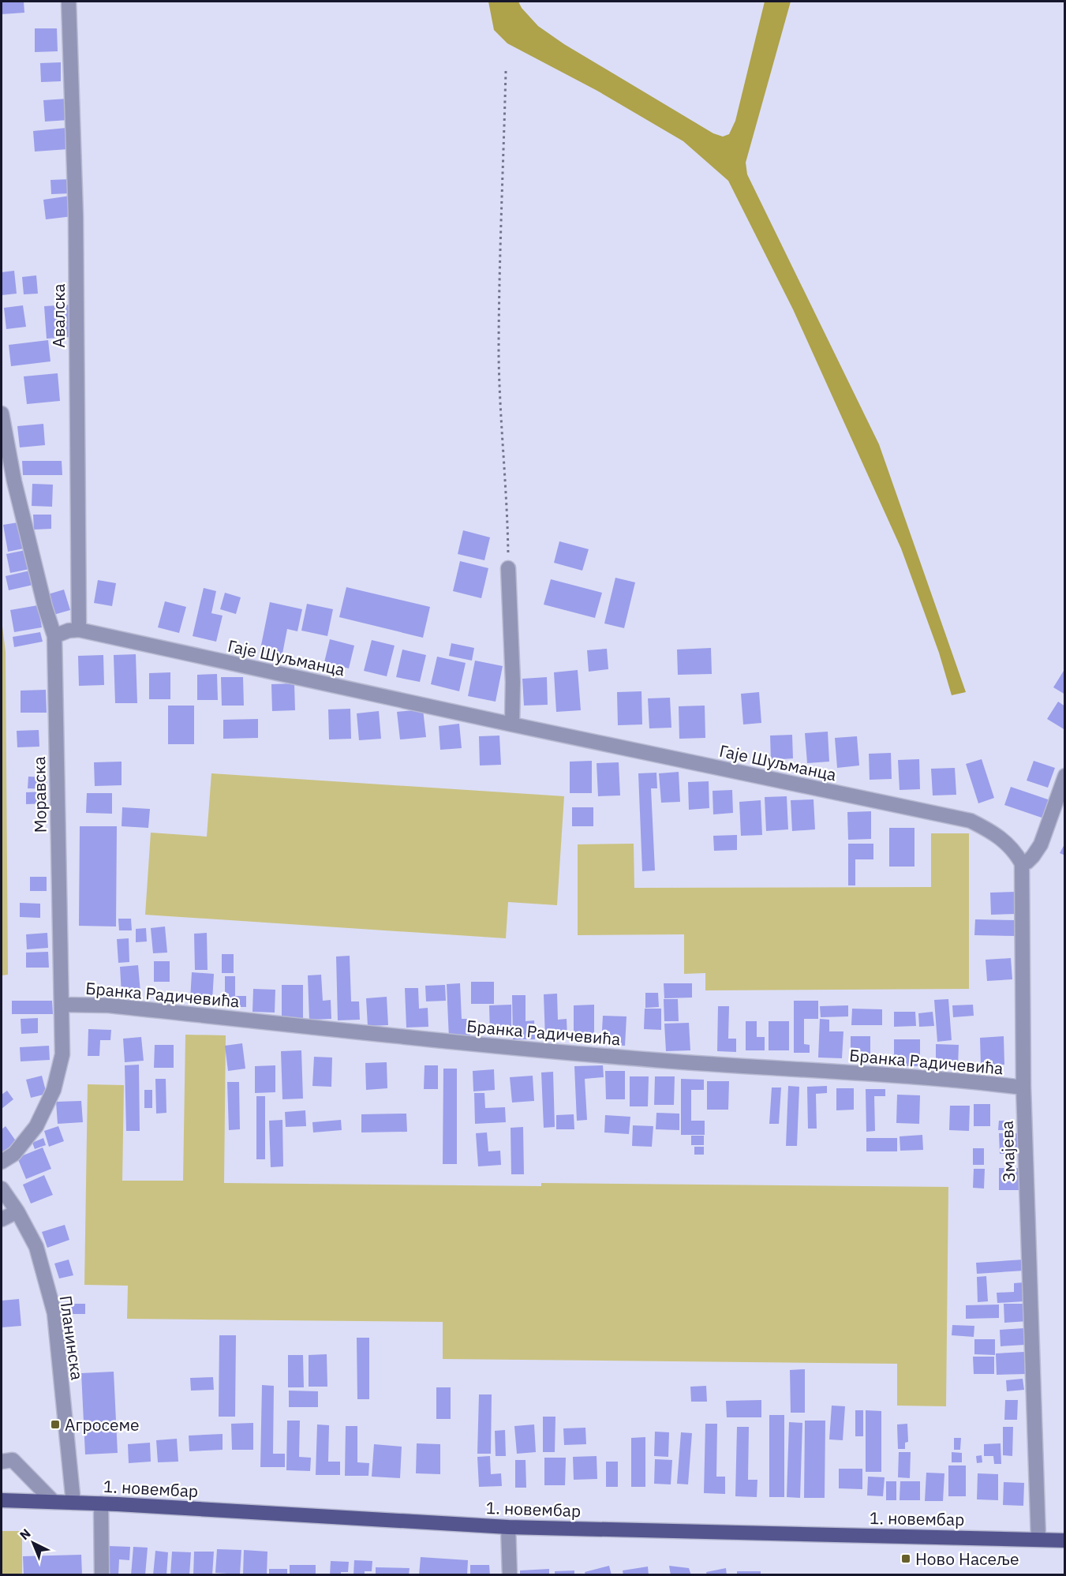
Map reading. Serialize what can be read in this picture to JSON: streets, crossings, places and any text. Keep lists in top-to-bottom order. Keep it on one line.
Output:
{"streets":{"main road":["1. новембар"],"street":["Авалска","Гаје Шуљманца","Моравска","Бранка Радичевића","Змајева","Планинска"]},"crossings":[["Авалска","Гаје Шуљманца"],["Гаје Шуљманца","Моравска"],["Гаје Шуљманца","Змајева"],["Моравска","Бранка Радичевића"],["Бранка Радичевића","Змајева"],["Змајева","1. новембар"],["Планинска","1. новембар"]],"places":{"transit":["Агросеме","Ново Насеље"]},"north":"top left"}
